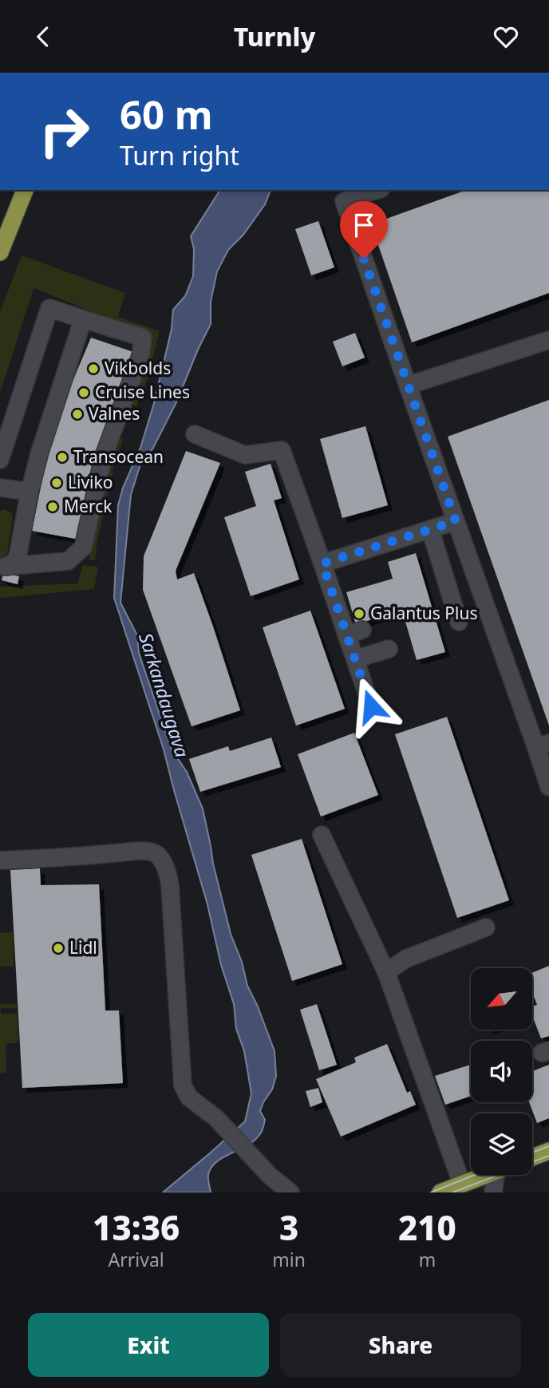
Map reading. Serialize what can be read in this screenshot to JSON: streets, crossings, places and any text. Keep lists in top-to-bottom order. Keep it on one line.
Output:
{"water":["Sarkandaugava"],"places":["Vikbolds","Cruise Lines","Valnes","Transocean","Liviko","Merck","Galantus Plus","Lidl"],"north":"bottom left","page":{"header":"Turnly","turn":["60 m","Turn right"],"eta":["13:36","Arrival","3","min","210","m"],"buttons":["Exit","Share"]}}
